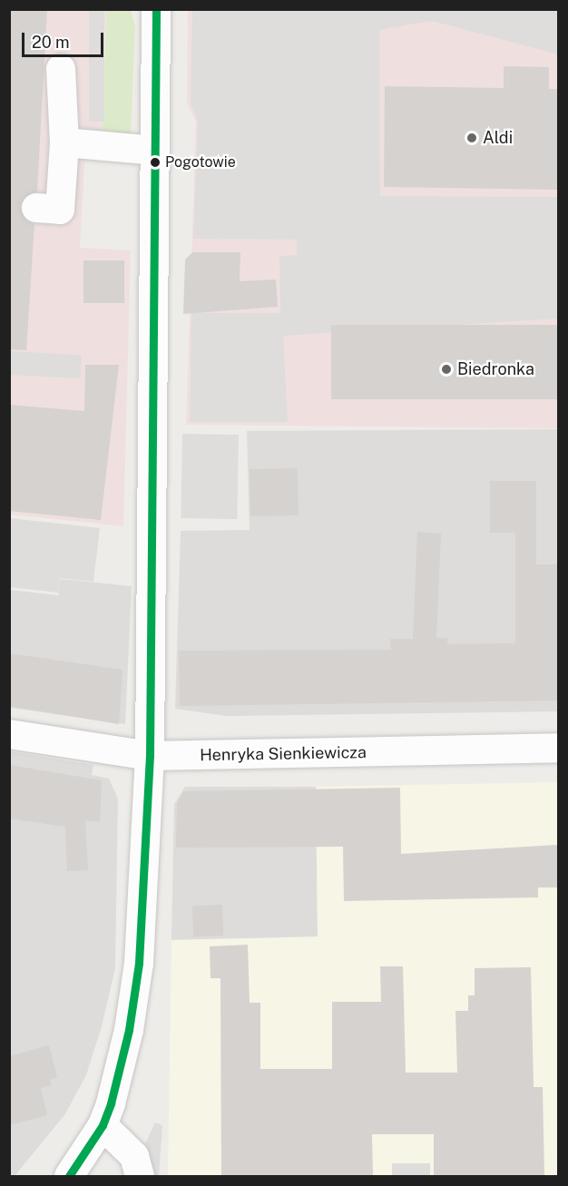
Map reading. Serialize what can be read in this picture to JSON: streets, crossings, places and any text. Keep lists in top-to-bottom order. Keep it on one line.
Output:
{"streets":{"street":["Henryka Sienkiewicza"]},"places":["Aldi","Pogotowie","Biedronka"],"scale_bar":"20 m"}
